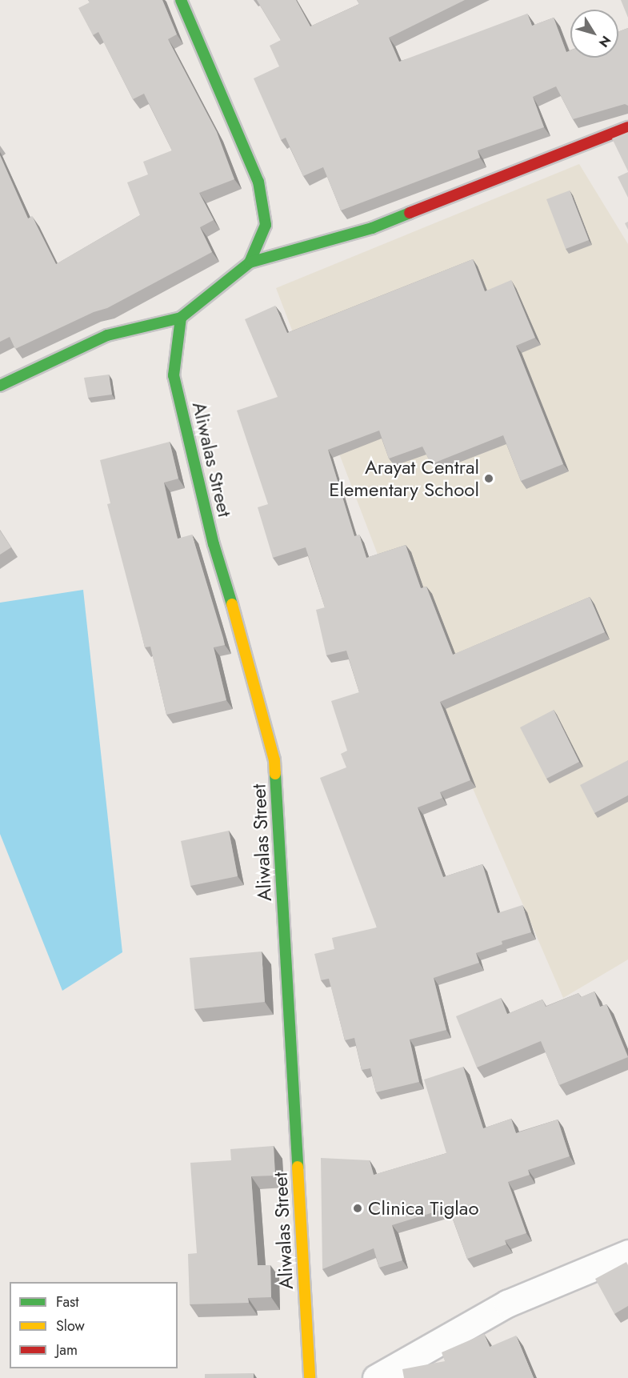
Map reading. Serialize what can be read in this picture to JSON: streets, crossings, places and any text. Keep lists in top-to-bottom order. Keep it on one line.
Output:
{"streets":{"street":["Aliwalas Street"]},"places":["Arayat Central Elementary School","Clinica Tiglao"],"legend":["Fast","Slow","Jam"],"north":"bottom right"}
